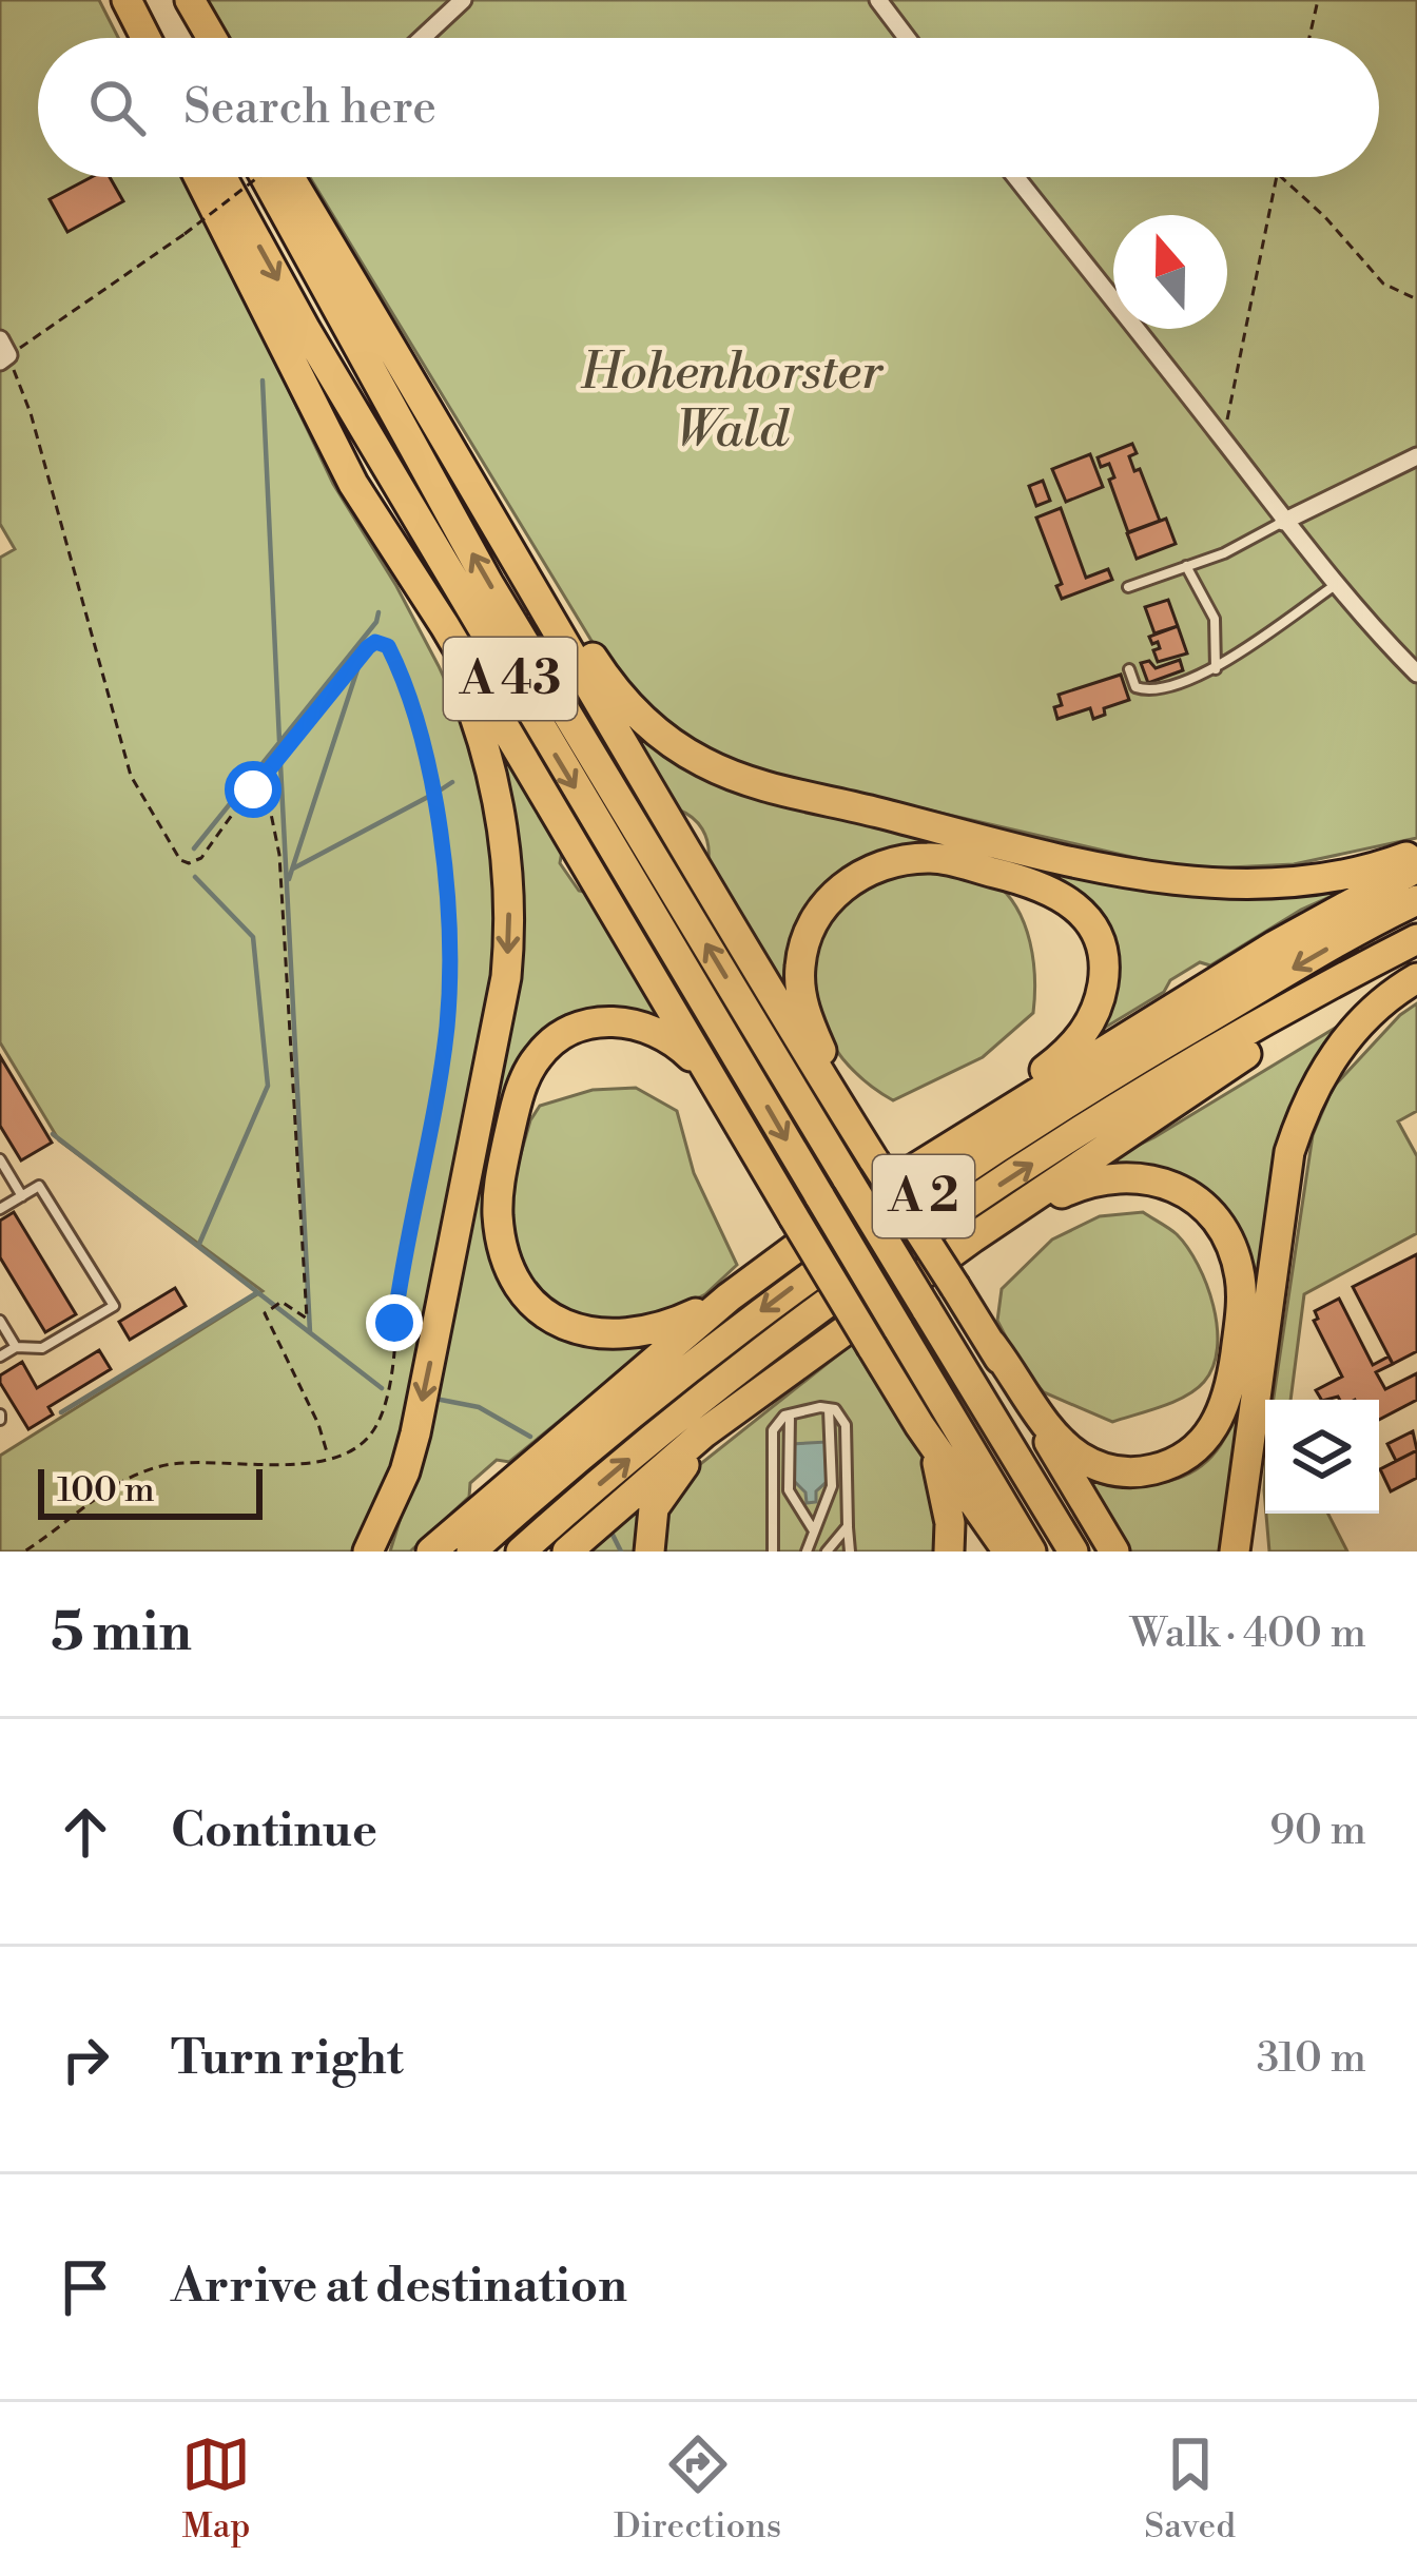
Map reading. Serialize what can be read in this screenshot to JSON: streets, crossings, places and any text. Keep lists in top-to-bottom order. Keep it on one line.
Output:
{"streets":{"highway":["A 43","A 2"]},"parks":["Hohenhorster Wald"],"scale_bar":"100 m","north":"top","page":{"search":"Search here","scale":"100 m","heading":["5 min","Walk · 400 m"],"list":[["Continue","90 m"],["Turn right","310 m"],"Arrive at destination"],"nav":["Map","Directions","Saved"]}}
